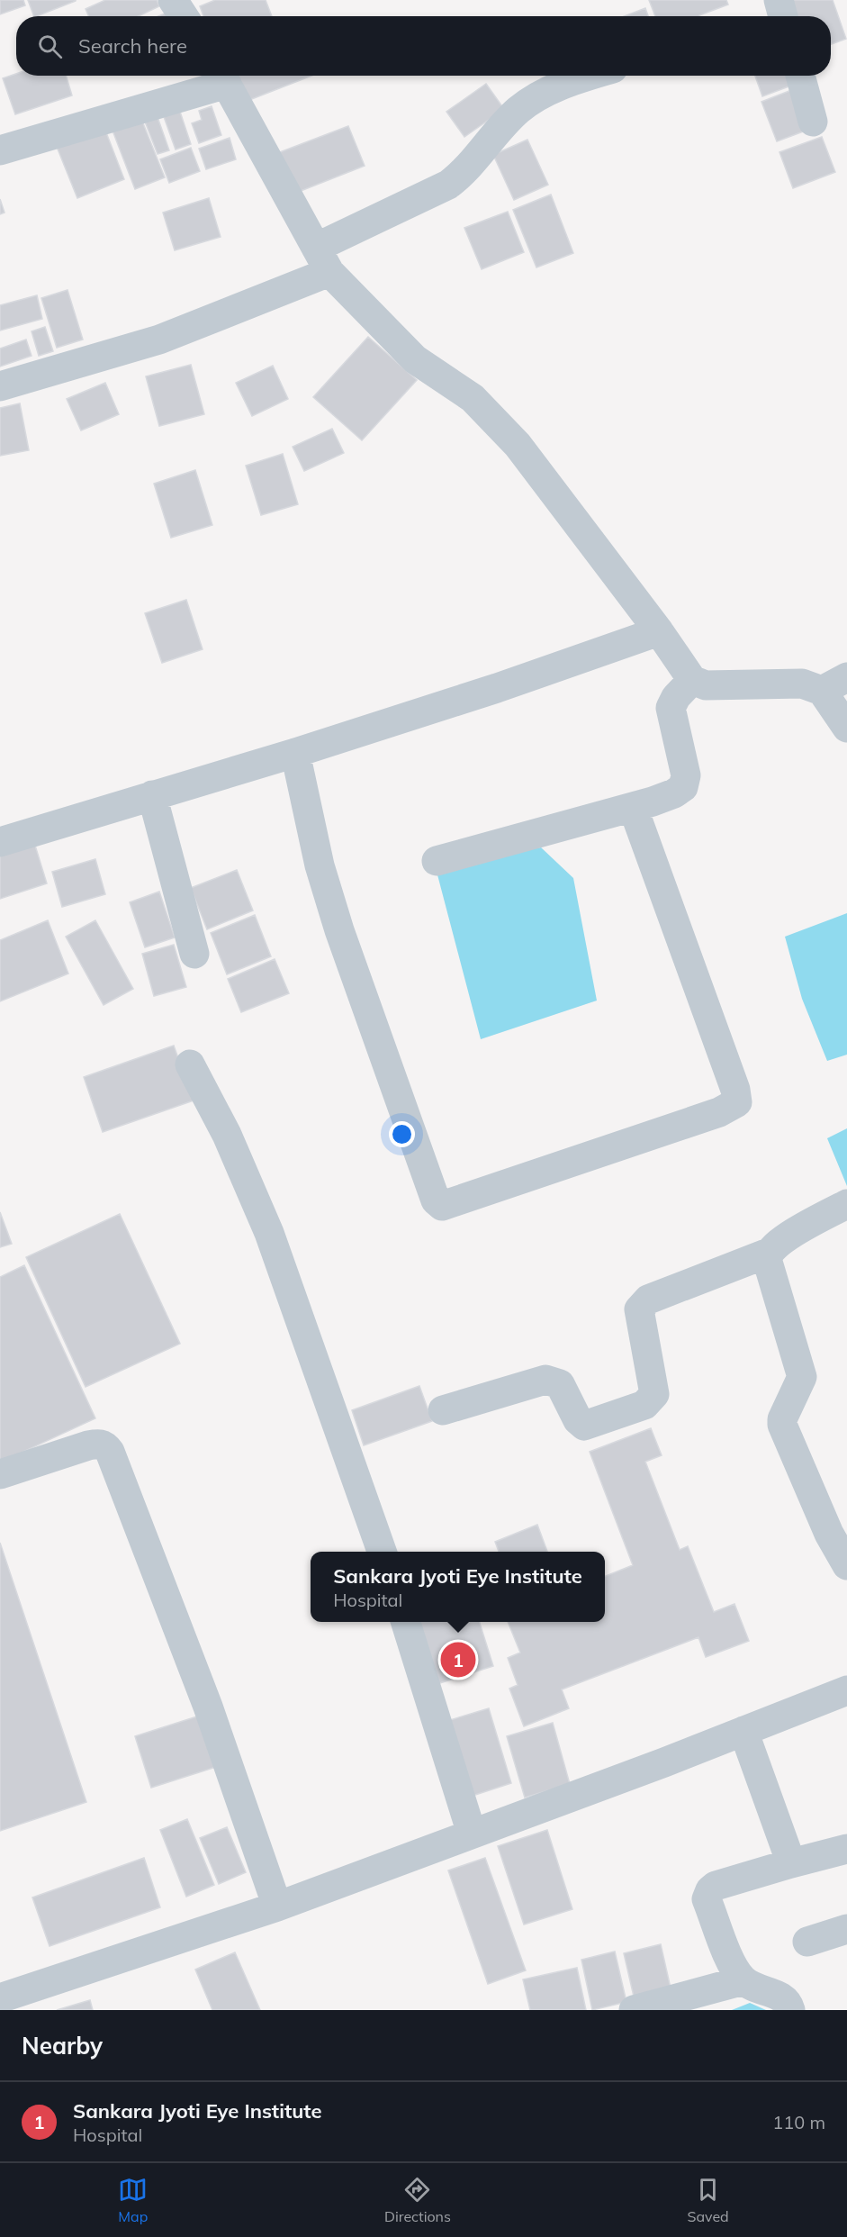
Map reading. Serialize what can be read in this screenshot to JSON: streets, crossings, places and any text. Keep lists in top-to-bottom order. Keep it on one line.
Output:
{"page":{"search":"Search here","popup":["Sankara Jyoti Eye Institute","Hospital"],"pins":"1","heading":"Nearby","list":[{"mark":"1","name":"Sankara Jyoti Eye Institute","note":"Hospital","value":"110 m"}],"nav":["Map","Directions","Saved"]}}
